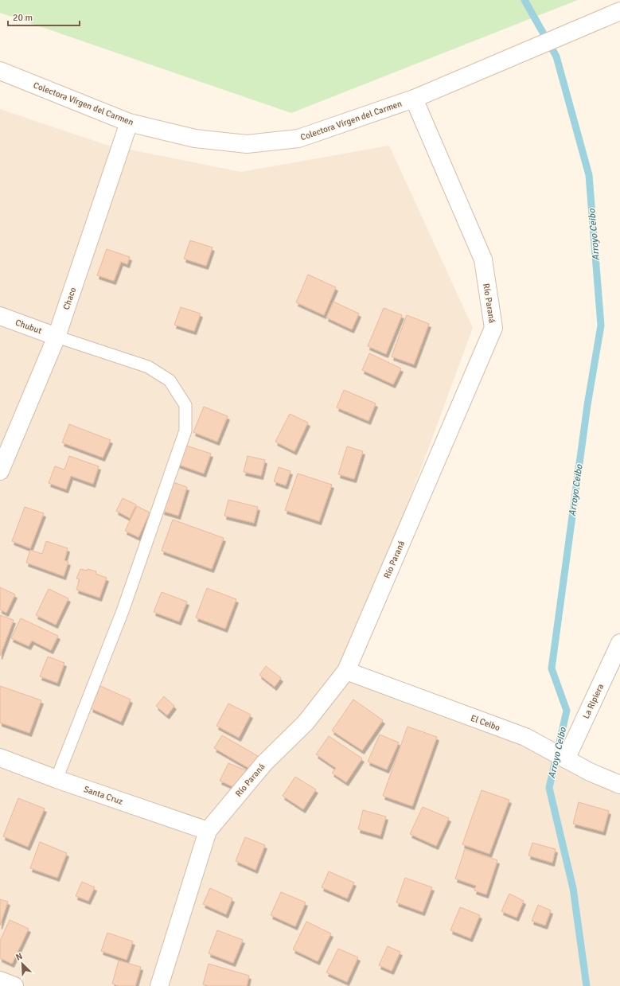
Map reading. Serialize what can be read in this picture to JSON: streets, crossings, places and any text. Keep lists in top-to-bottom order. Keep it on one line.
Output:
{"streets":{"street":["Colectora Vírgen del Carmen","Chaco","Río Paraná","Chubut","La Ripiera","El Ceibo","Santa Cruz"]},"crossings":[["Colectora Vírgen del Carmen","Chaco"],["Colectora Vírgen del Carmen","Río Paraná"],["Chaco","Chubut"],["Río Paraná","El Ceibo"],["Río Paraná","Santa Cruz"],["La Ripiera","El Ceibo"]],"water":["Arroyo Ceibo"],"scale_bar":"20 m","north":"top left"}
